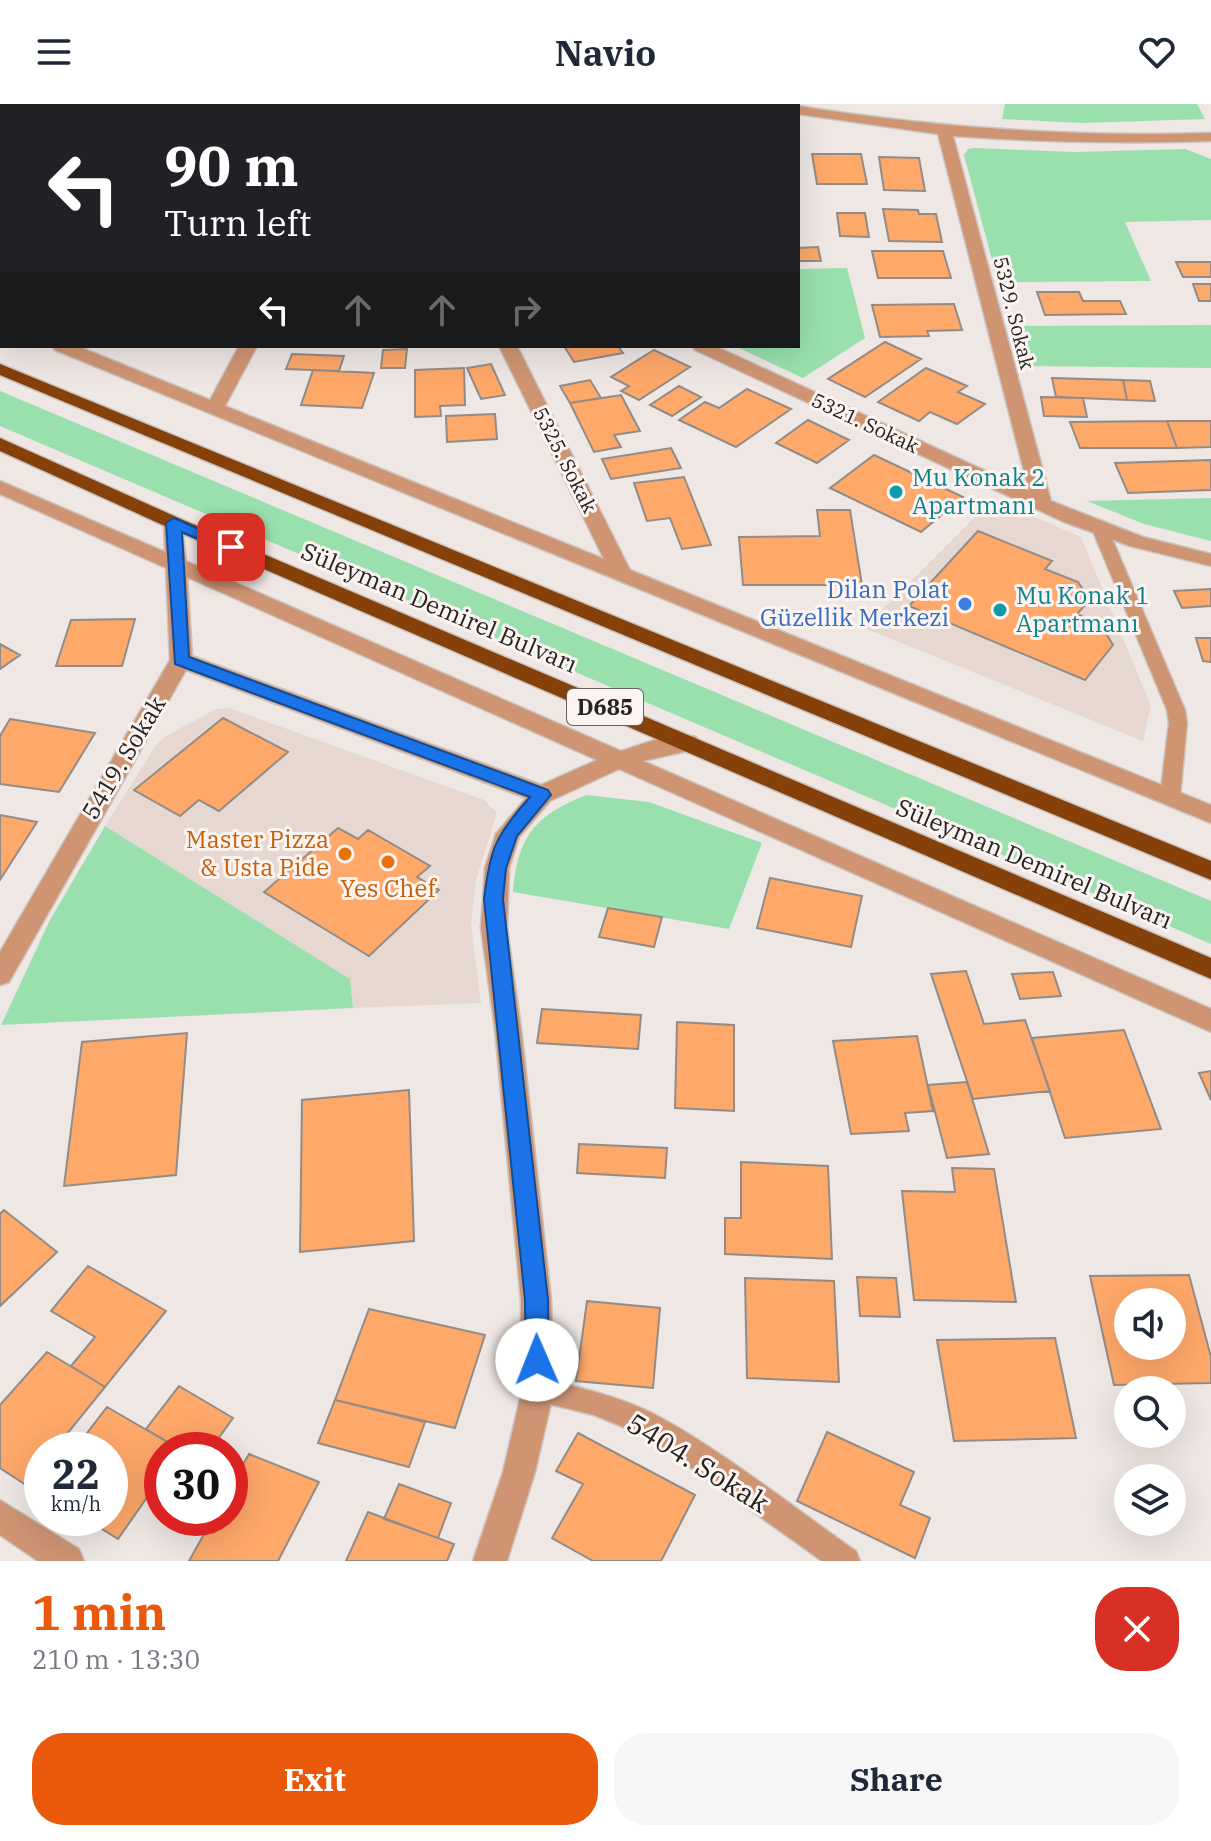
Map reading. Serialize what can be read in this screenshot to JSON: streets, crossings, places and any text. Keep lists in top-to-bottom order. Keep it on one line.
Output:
{"streets":{"highway":["Süleyman Demirel Bulvarı","D685"],"street":["5329. Sokak","5321. Sokak","5325. Sokak","5419. Sokak"],"lane":["5404. Sokak"]},"crossings":[["5329. Sokak","5321. Sokak"]],"places":["Mu Konak 2 Apartmanı","Dilan Polat Güzellik Merkezi","Mu Konak 1 Apartmanı","Master Pizza & Usta Pide","Yes Chef"],"page":{"header":"Navio","turn":["90 m","Turn left"],"speed":"22 km/h","limit":"30","heading":["1 min","210 m · 13:30"],"buttons":["Exit","Share"]}}
